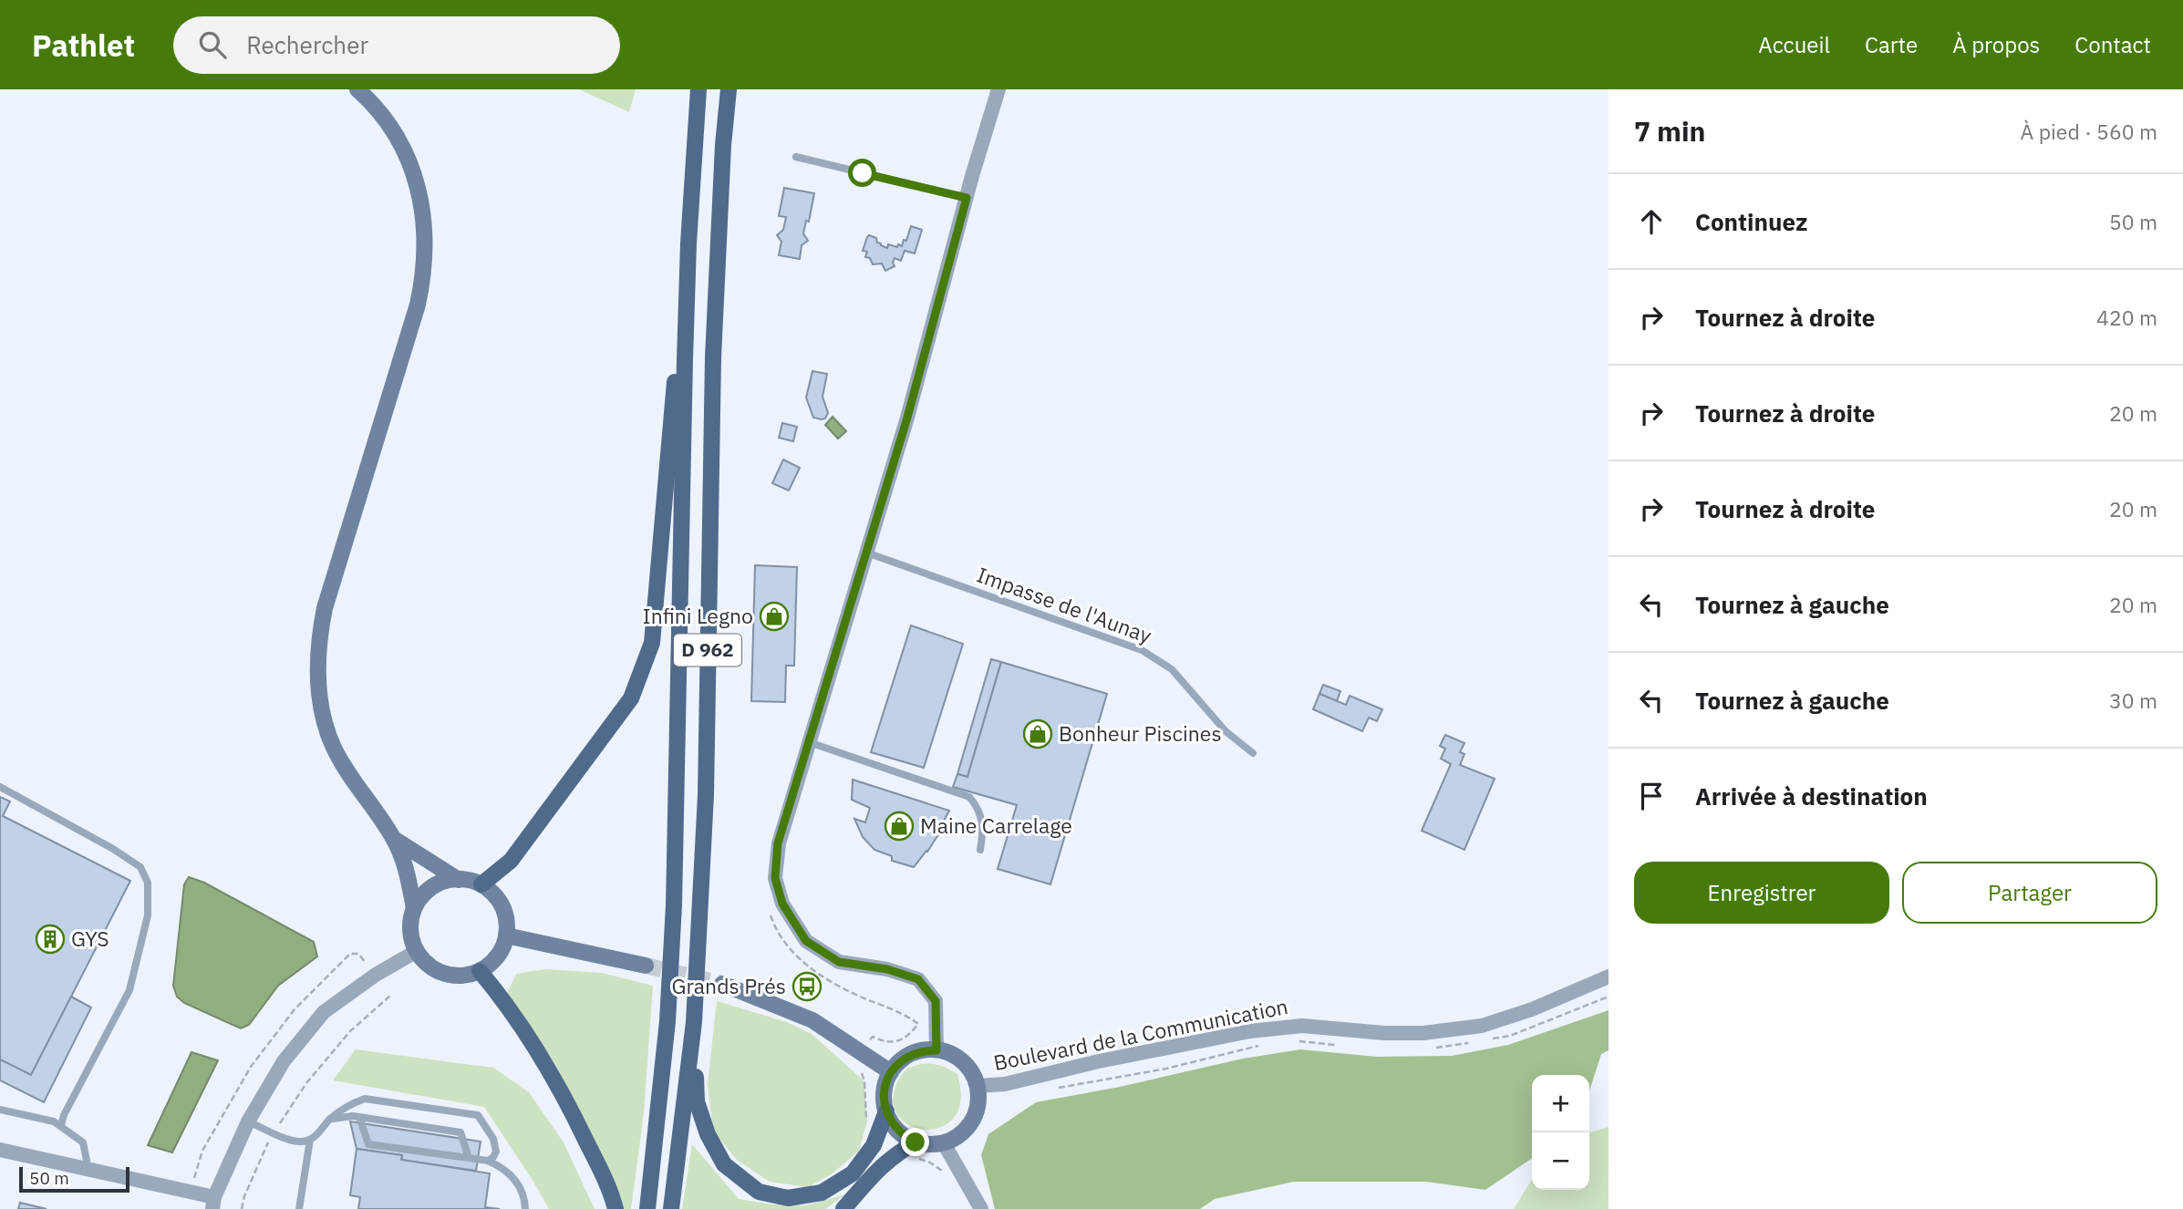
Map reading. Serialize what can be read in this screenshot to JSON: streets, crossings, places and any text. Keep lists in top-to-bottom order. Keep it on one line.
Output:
{"streets":{"main road":["D 962"],"street":["Boulevard de la Communication"],"lane":["Impasse de l'Aunay"]},"places":{"shop":["Infini Legno","Bonheur Piscines","Maine Carrelage"],"building":["GYS"],"bus stop":["Grands Prés"]},"scale_bar":"50 m","page":{"header":"Pathlet","search":"Rechercher","nav":["Accueil","Carte","À propos","Contact"],"heading":["7 min","À pied · 560 m"],"list":[["Continuez","50 m"],["Tournez à droite","420 m"],["Tournez à droite","20 m"],["Tournez à droite","20 m"],["Tournez à gauche","20 m"],["Tournez à gauche","30 m"],"Arrivée à destination"],"buttons":["Enregistrer","Partager"],"map_buttons":["+","−"],"scale":"50 m"}}
